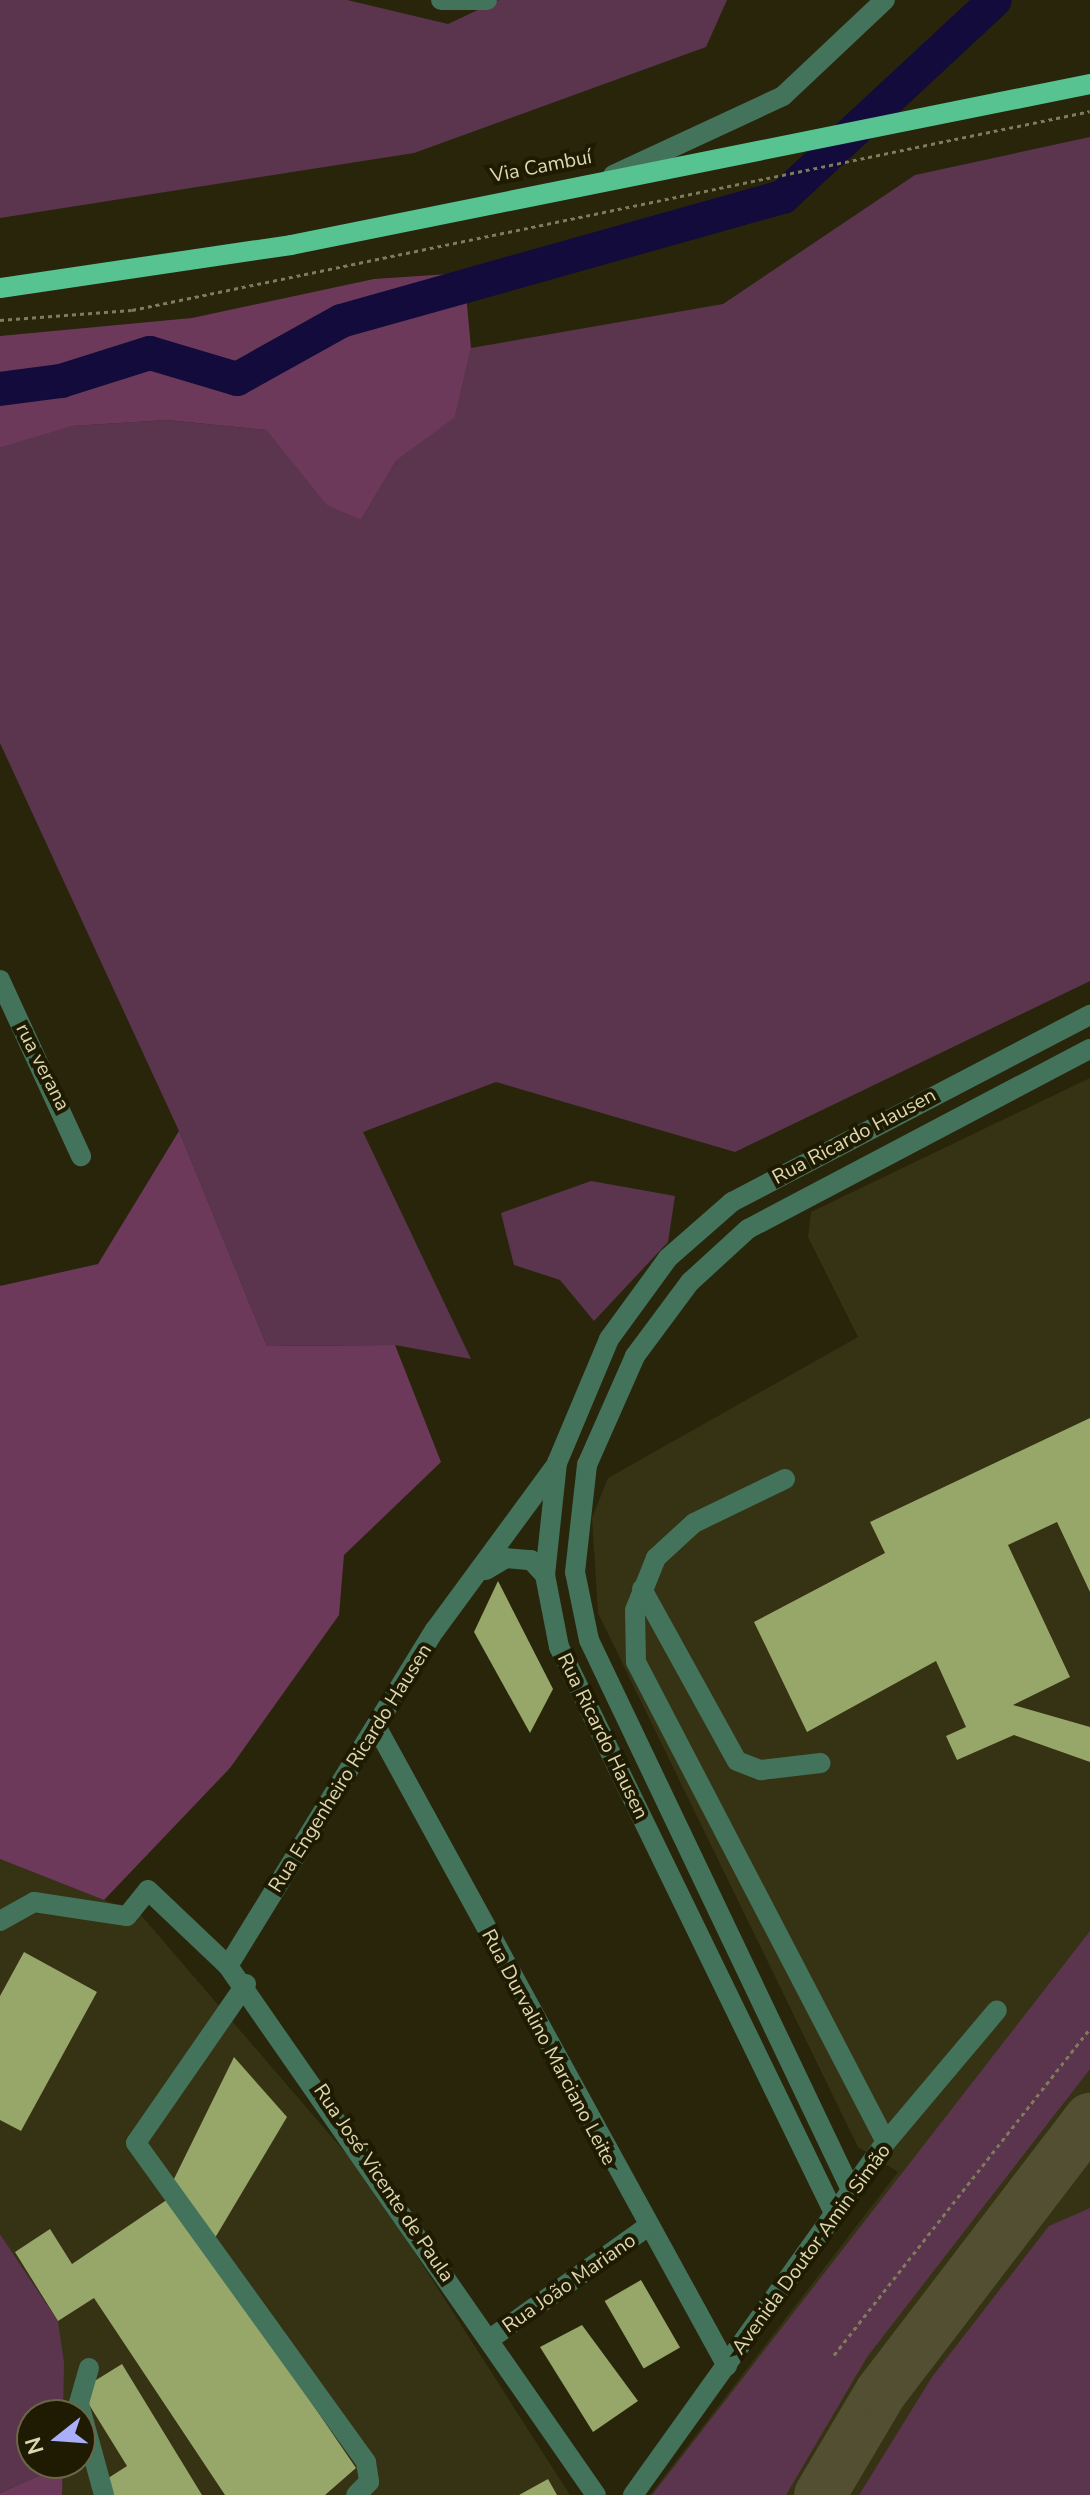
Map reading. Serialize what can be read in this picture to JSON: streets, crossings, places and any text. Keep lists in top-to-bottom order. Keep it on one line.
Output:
{"streets":{"main road":["Via Cambuí"],"street":["rua verana","Rua Ricardo Hausen","Rua Engenheiro Ricardo Hausen","Rua Durvalino Marciano Leite","Rua José Vicente de Paula","Avenida Doutor Amin Simão","Rua João Mariano"]},"crossings":[["Rua Ricardo Hausen","Rua Engenheiro Ricardo Hausen"],["Rua Ricardo Hausen","Avenida Doutor Amin Simão"],["Rua Engenheiro Ricardo Hausen","Rua Durvalino Marciano Leite"],["Rua Engenheiro Ricardo Hausen","Rua José Vicente de Paula"],["Rua Durvalino Marciano Leite","Avenida Doutor Amin Simão"],["Rua Durvalino Marciano Leite","Rua João Mariano"],["Rua José Vicente de Paula","Rua João Mariano"]],"north":"left"}
